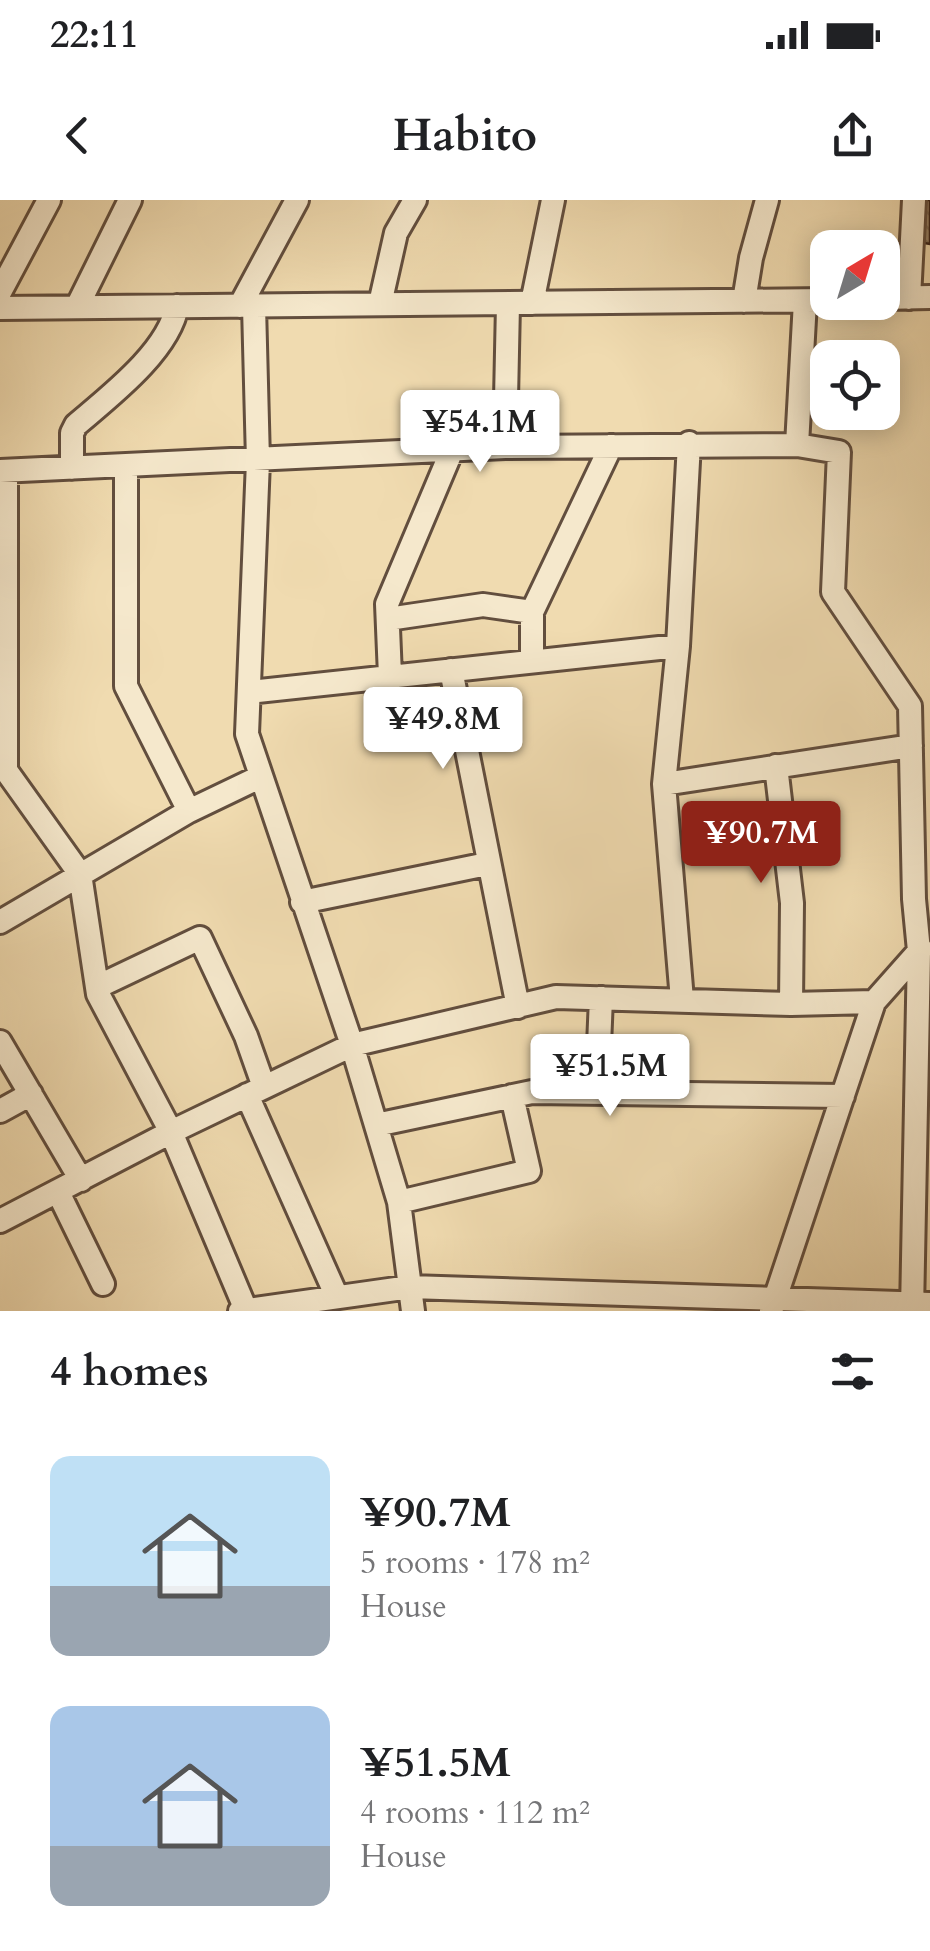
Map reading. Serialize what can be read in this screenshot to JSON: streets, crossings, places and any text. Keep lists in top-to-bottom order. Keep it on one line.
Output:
{"north":"top right","page":{"status":"22:11","header":"Habito","price":["¥54.1M","¥49.8M","¥90.7M","¥51.5M"],"heading":"4 homes","list":[{"name":"¥90.7M","note":"5 rooms · 178 m² · House"},{"name":"¥51.5M","note":"4 rooms · 112 m² · House"}]}}
